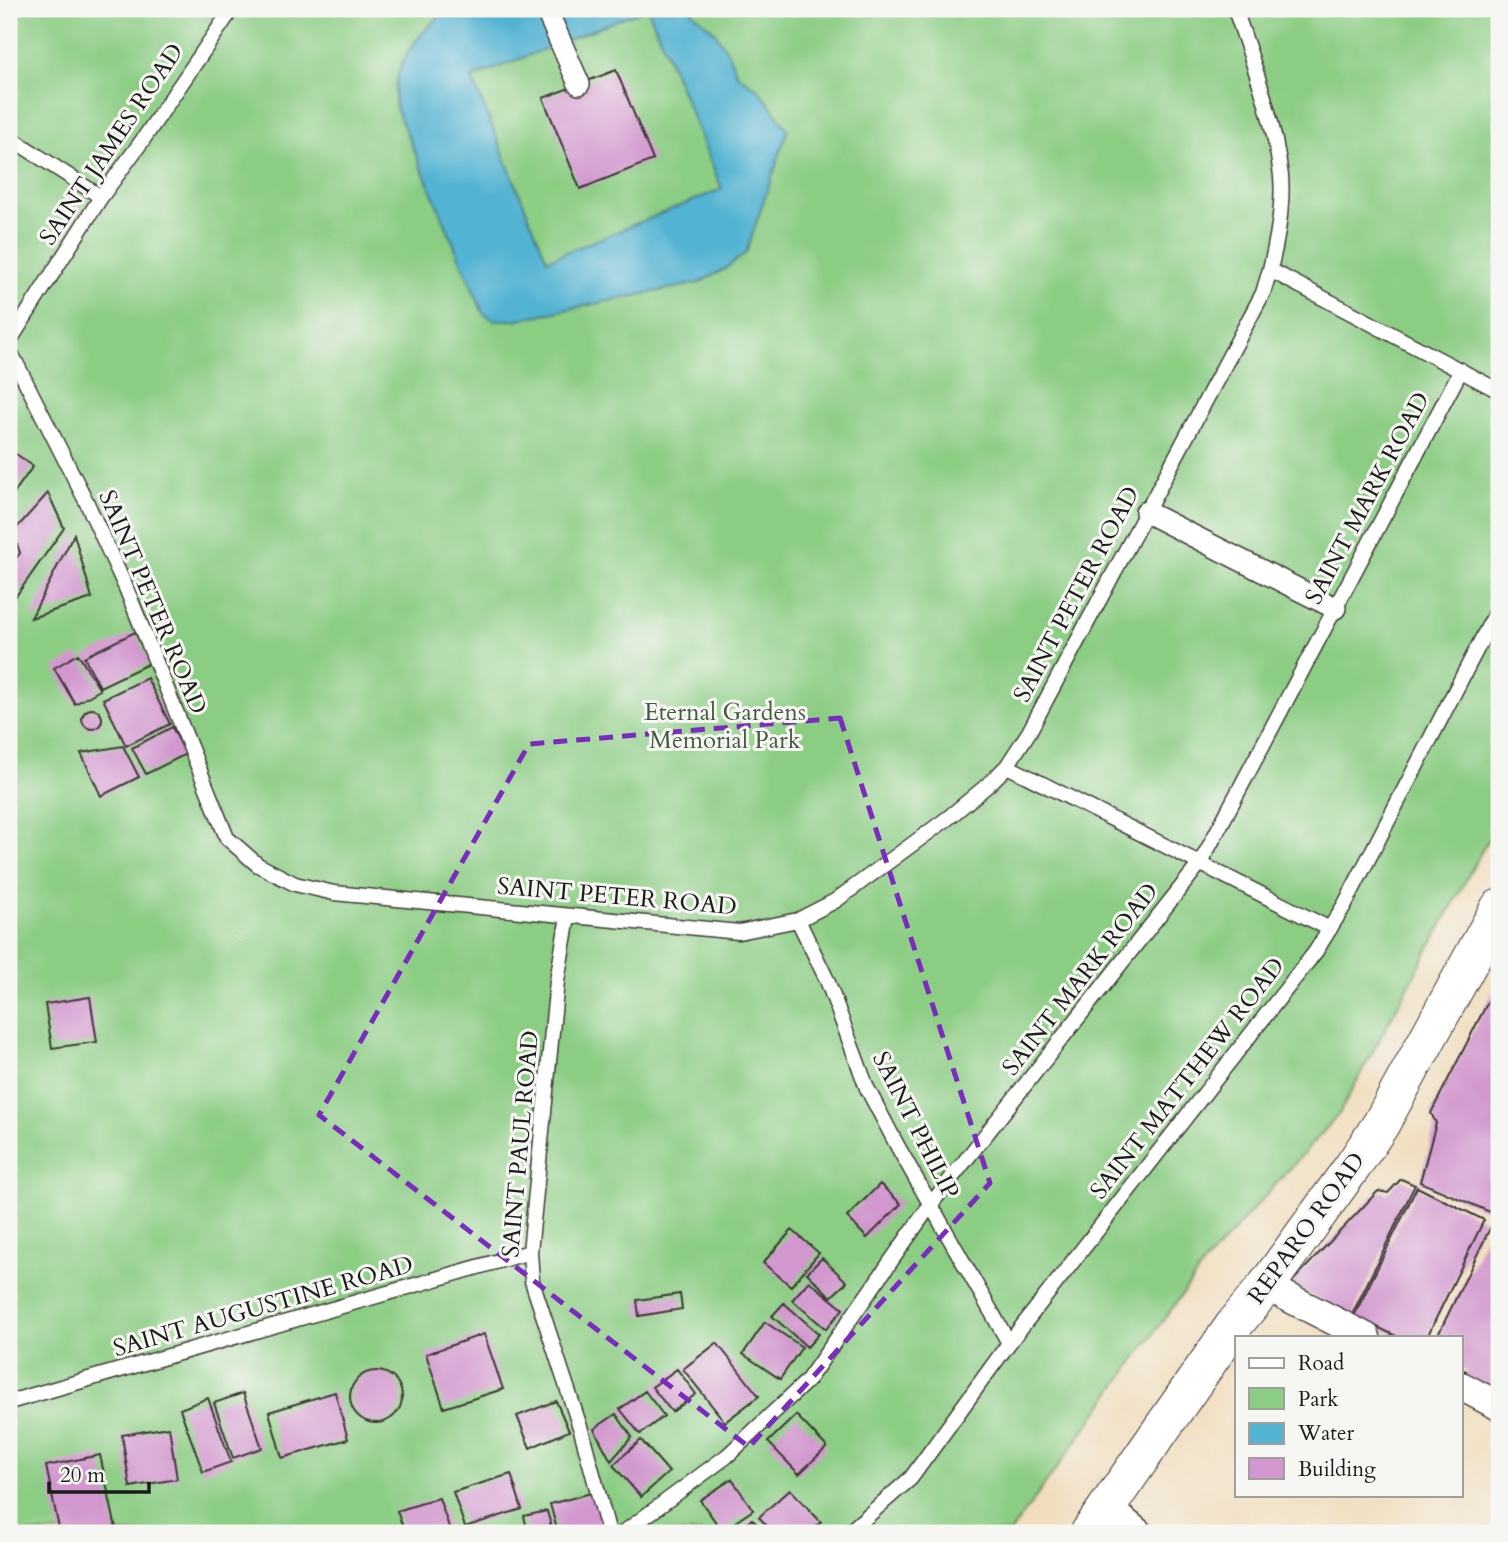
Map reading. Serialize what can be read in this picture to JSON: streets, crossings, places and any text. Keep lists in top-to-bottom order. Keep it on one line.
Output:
{"streets":{"street":["REPARO ROAD"],"lane":["SAINT JAMES ROAD","SAINT MARK ROAD","SAINT PETER ROAD","SAINT MATTHEW ROAD","SAINT PHILIP","SAINT PAUL ROAD","SAINT AUGUSTINE ROAD"]},"crossings":[["SAINT MARK ROAD","SAINT PHILIP"],["SAINT PETER ROAD","SAINT PHILIP"],["SAINT PETER ROAD","SAINT PAUL ROAD"],["SAINT MATTHEW ROAD","SAINT PHILIP"],["SAINT PAUL ROAD","SAINT AUGUSTINE ROAD"]],"parks":["Eternal Gardens Memorial Park"],"legend":["Road","Park","Water","Building"],"scale_bar":"20 m"}
